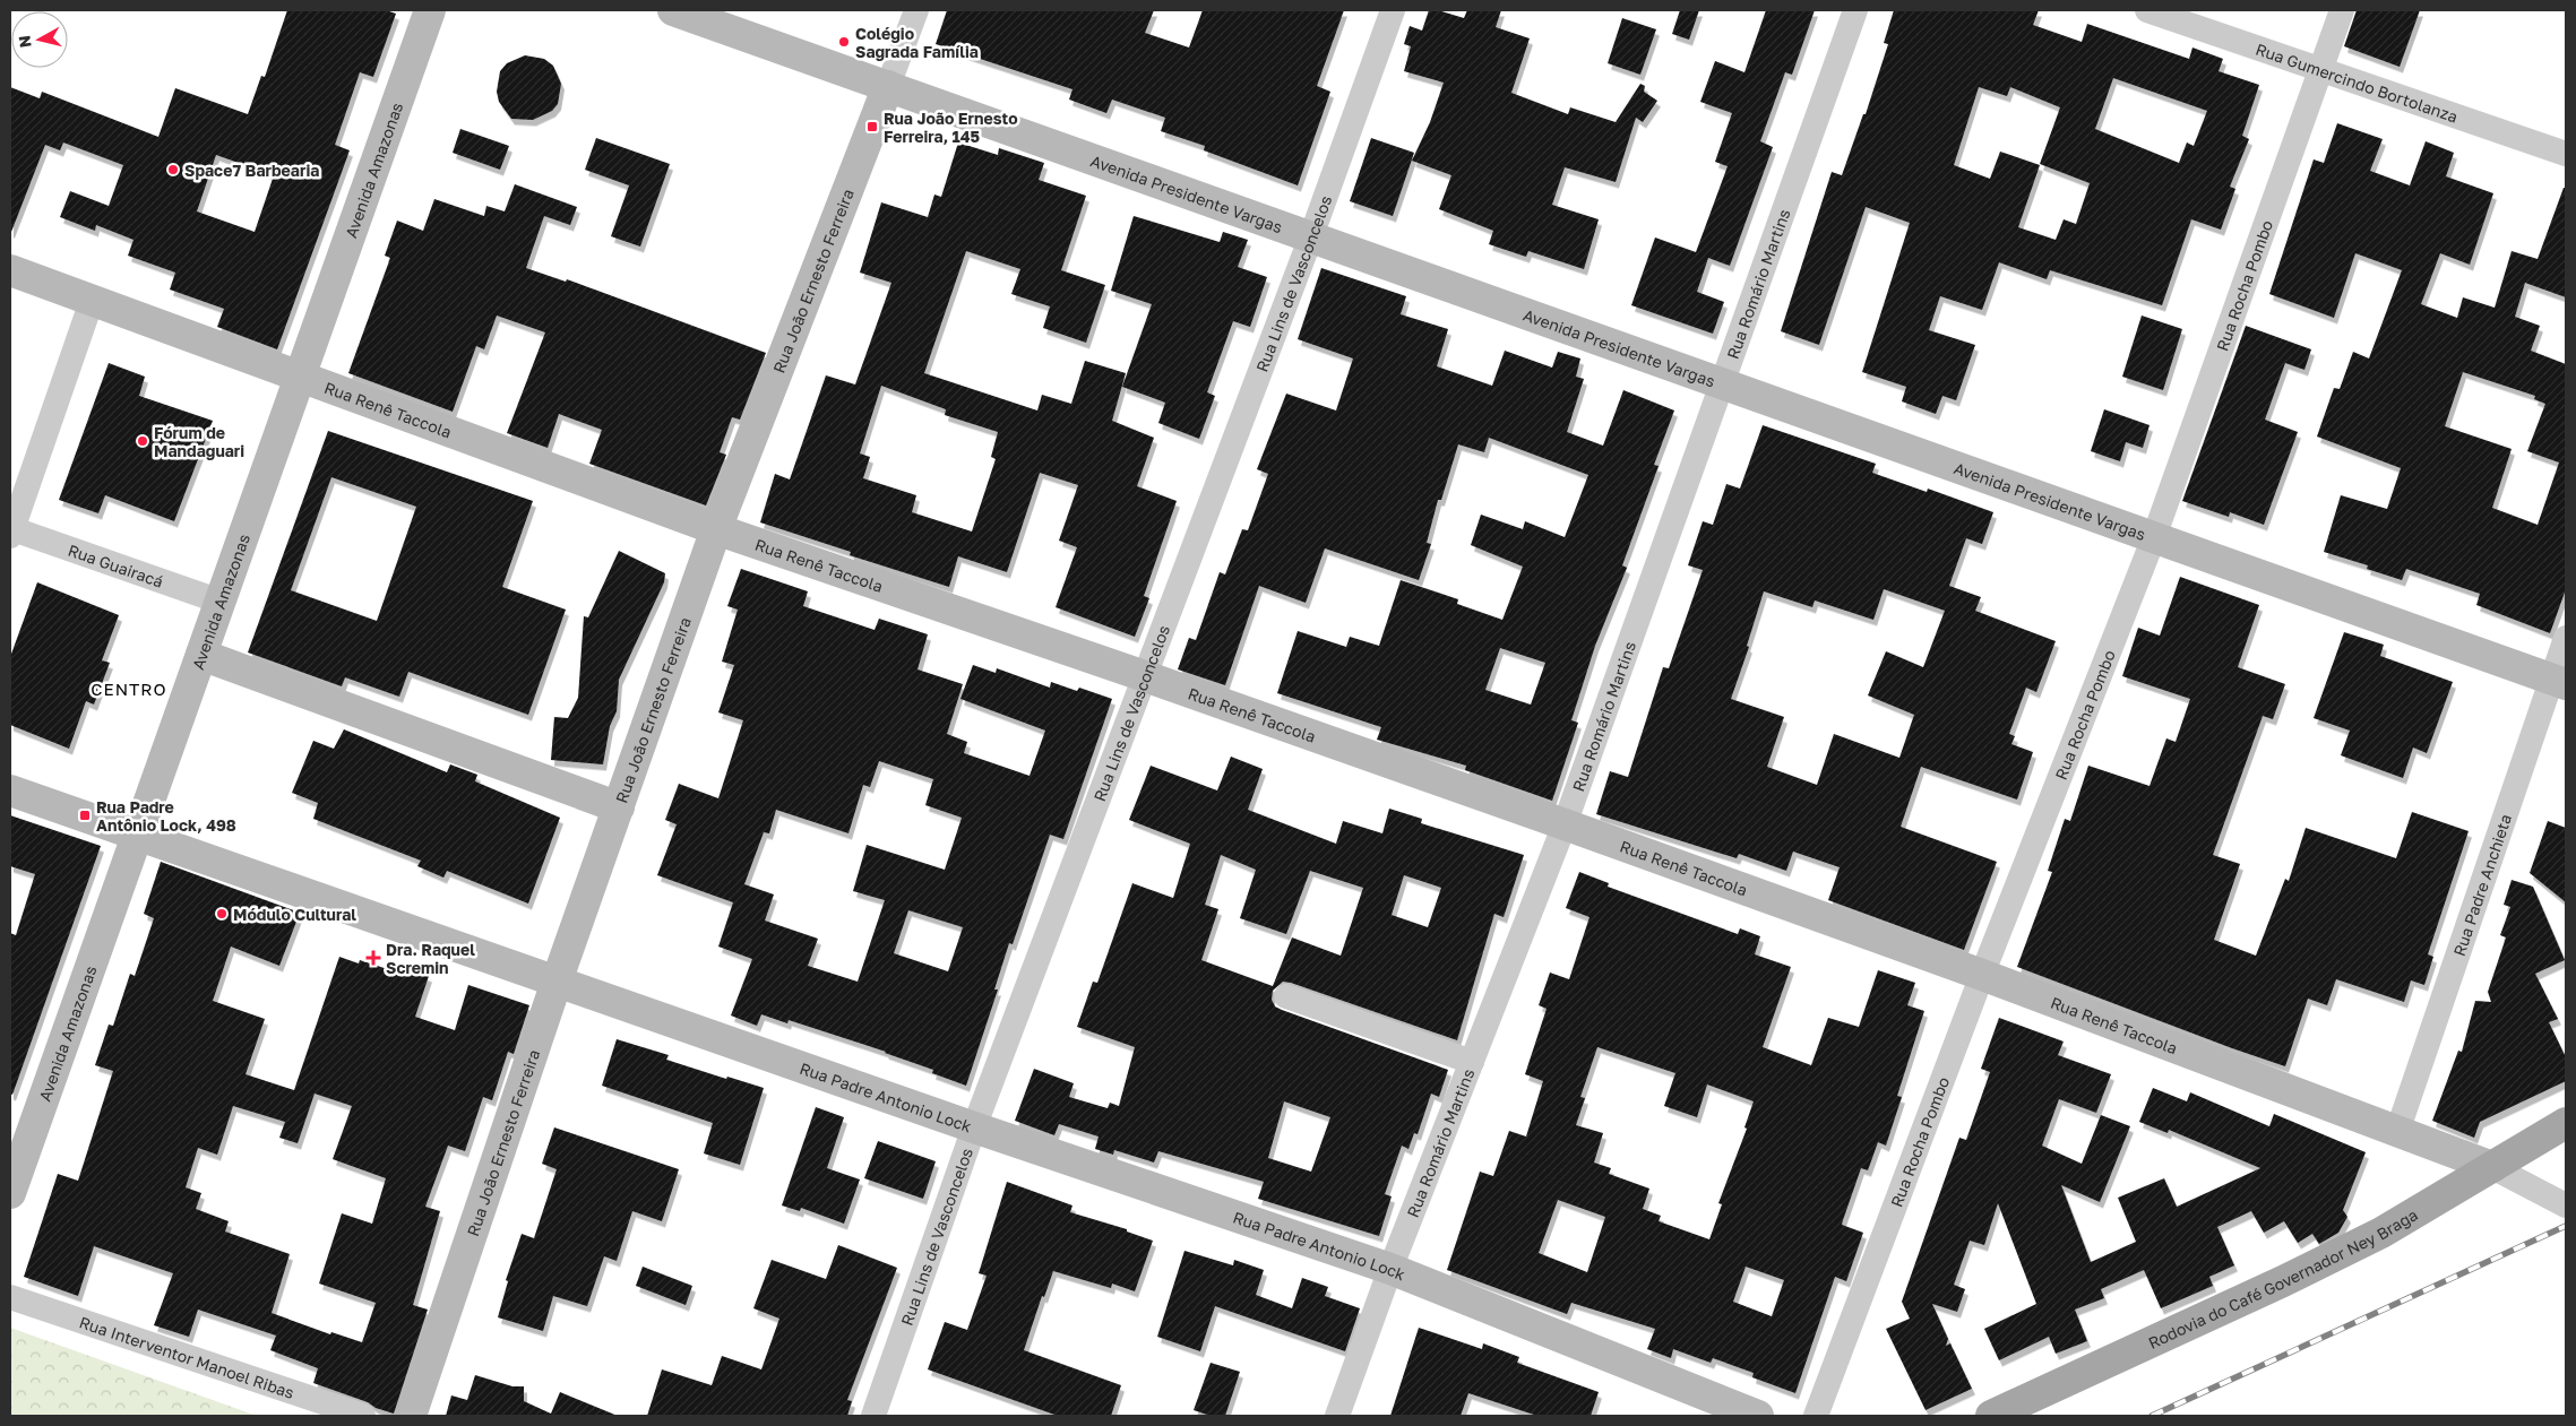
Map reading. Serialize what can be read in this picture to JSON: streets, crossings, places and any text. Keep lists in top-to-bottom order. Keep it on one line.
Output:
{"streets":{"main road":["Rodovia do Café Governador Ney Braga"],"street":["Rua Gumercindo Bortolanza","Avenida Amazonas","Avenida Presidente Vargas","Rua João Ernesto Ferreira","Rua Lins de Vasconcelos","Rua Romário Martins","Rua Rocha Pombo","Rua Renê Taccola","Rua Guairacá","Rua Padre Anchieta","Rua Padre Antonio Lock","Rua Interventor Manoel Ribas"]},"crossings":[["Rua Gumercindo Bortolanza","Rua Rocha Pombo"],["Avenida Amazonas","Rua Renê Taccola"],["Avenida Amazonas","Rua Guairacá"],["Avenida Amazonas","Rua Padre Antonio Lock"],["Avenida Presidente Vargas","Rua João Ernesto Ferreira"],["Avenida Presidente Vargas","Rua Lins de Vasconcelos"],["Avenida Presidente Vargas","Rua Romário Martins"],["Avenida Presidente Vargas","Rua Rocha Pombo"],["Avenida Presidente Vargas","Rua Padre Anchieta"],["Rua João Ernesto Ferreira","Rua Renê Taccola"],["Rua João Ernesto Ferreira","Rua Padre Antonio Lock"],["Rua Lins de Vasconcelos","Rua Renê Taccola"],["Rua Lins de Vasconcelos","Rua Padre Antonio Lock"],["Rua Romário Martins","Rua Renê Taccola"],["Rua Romário Martins","Rua Padre Antonio Lock"],["Rua Rocha Pombo","Rua Renê Taccola"],["Rua Renê Taccola","Rua Padre Anchieta"],["Rua Renê Taccola","Rodovia do Café Governador Ney Braga"]],"districts":["CENTRO"],"places":{"other":["Colégio Sagrada Família","Space7 Barbearia","Fórum de Mandaguari","Módulo Cultural"],"transit":["Rua João Ernesto Ferreira, 145","Rua Padre Antônio Lock, 498"],"health":["Dra. Raquel Scremin"]},"north":"left"}
